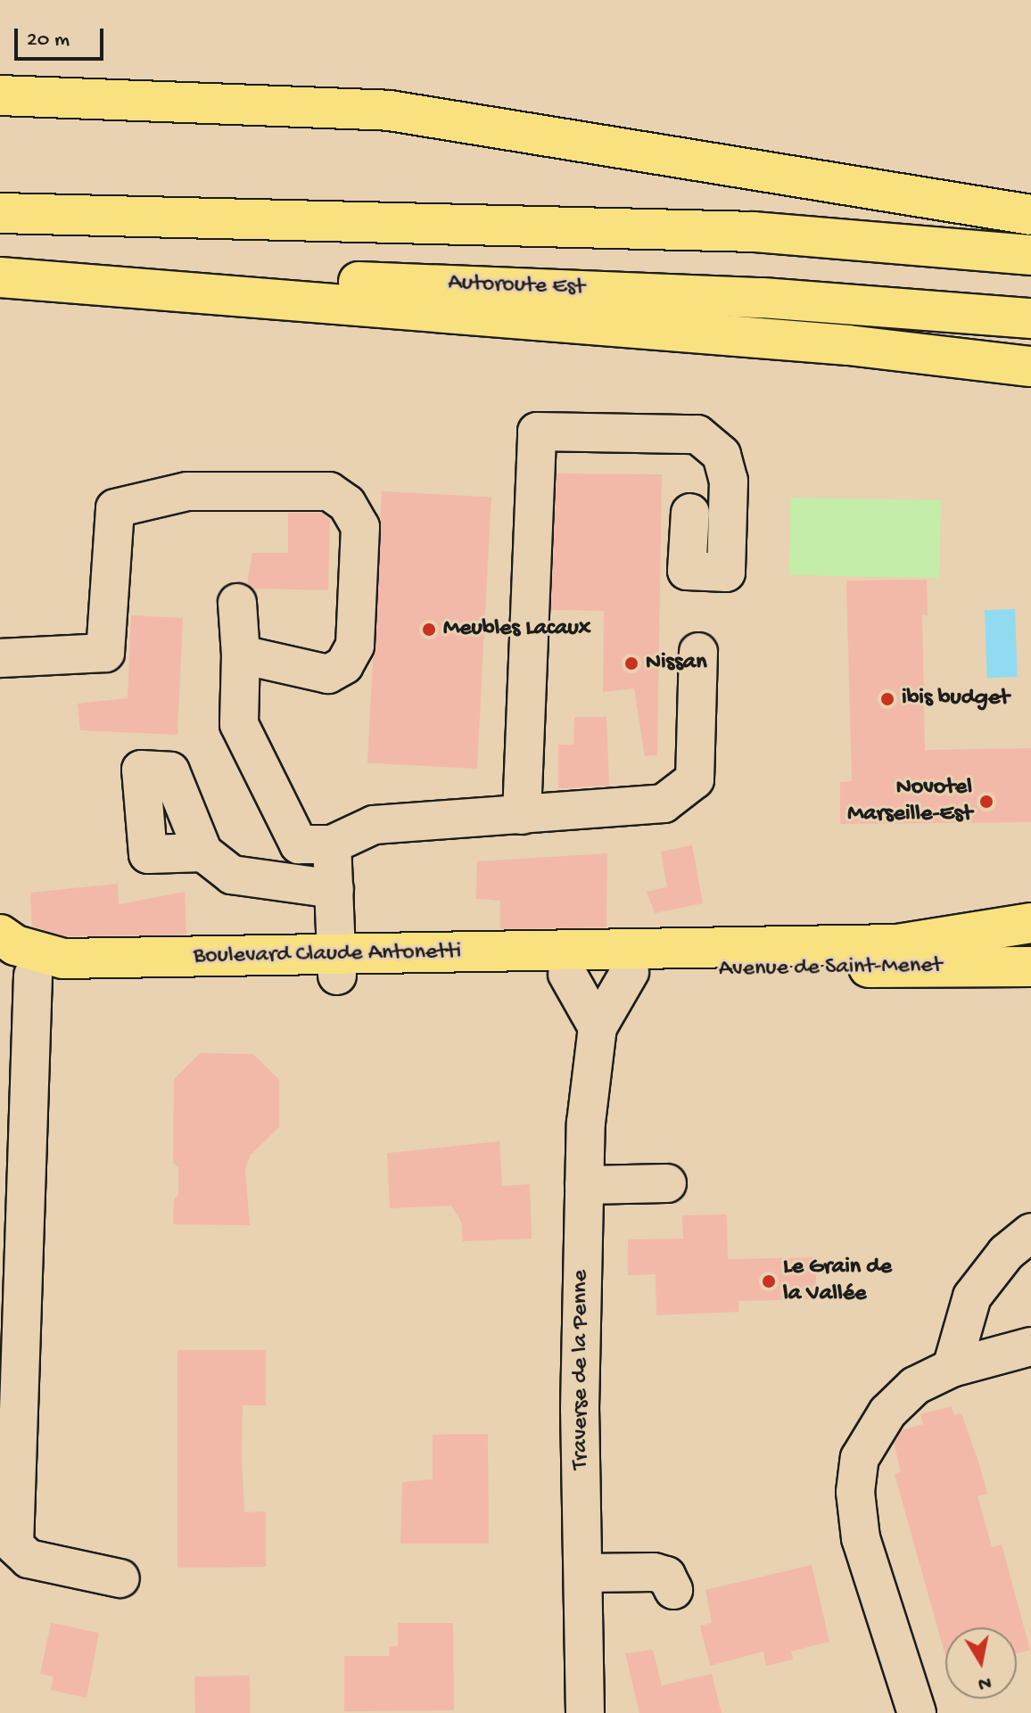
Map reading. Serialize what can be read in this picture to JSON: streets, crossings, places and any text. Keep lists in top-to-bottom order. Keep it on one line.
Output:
{"streets":{"main road":["Autoroute Est","Boulevard Claude Antonetti","Avenue de Saint-Menet"],"street":["Traverse de la Penne"]},"crossings":[["Boulevard Claude Antonetti","Avenue de Saint-Menet"],["Boulevard Claude Antonetti","Traverse de la Penne"],["Avenue de Saint-Menet","Traverse de la Penne"]],"places":["Meubles Lacaux","Nissan","ibis budget","Novotel Marseille-Est","Le Grain de la Vallée"],"scale_bar":"20 m","north":"bottom"}
